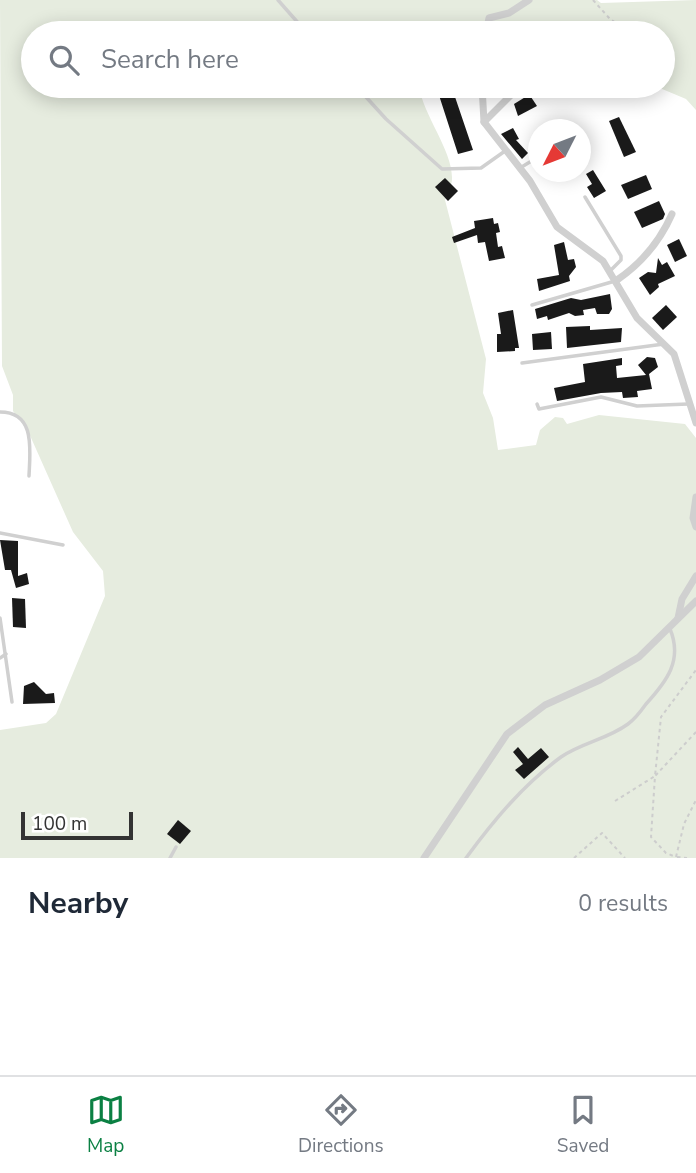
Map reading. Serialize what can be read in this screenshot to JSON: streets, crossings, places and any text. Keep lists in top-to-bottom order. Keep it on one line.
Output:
{"scale_bar":"100 m","north":"bottom left","page":{"search":"Search here","scale":"100 m","heading":["Nearby","0 results"],"nav":["Map","Directions","Saved"]}}
